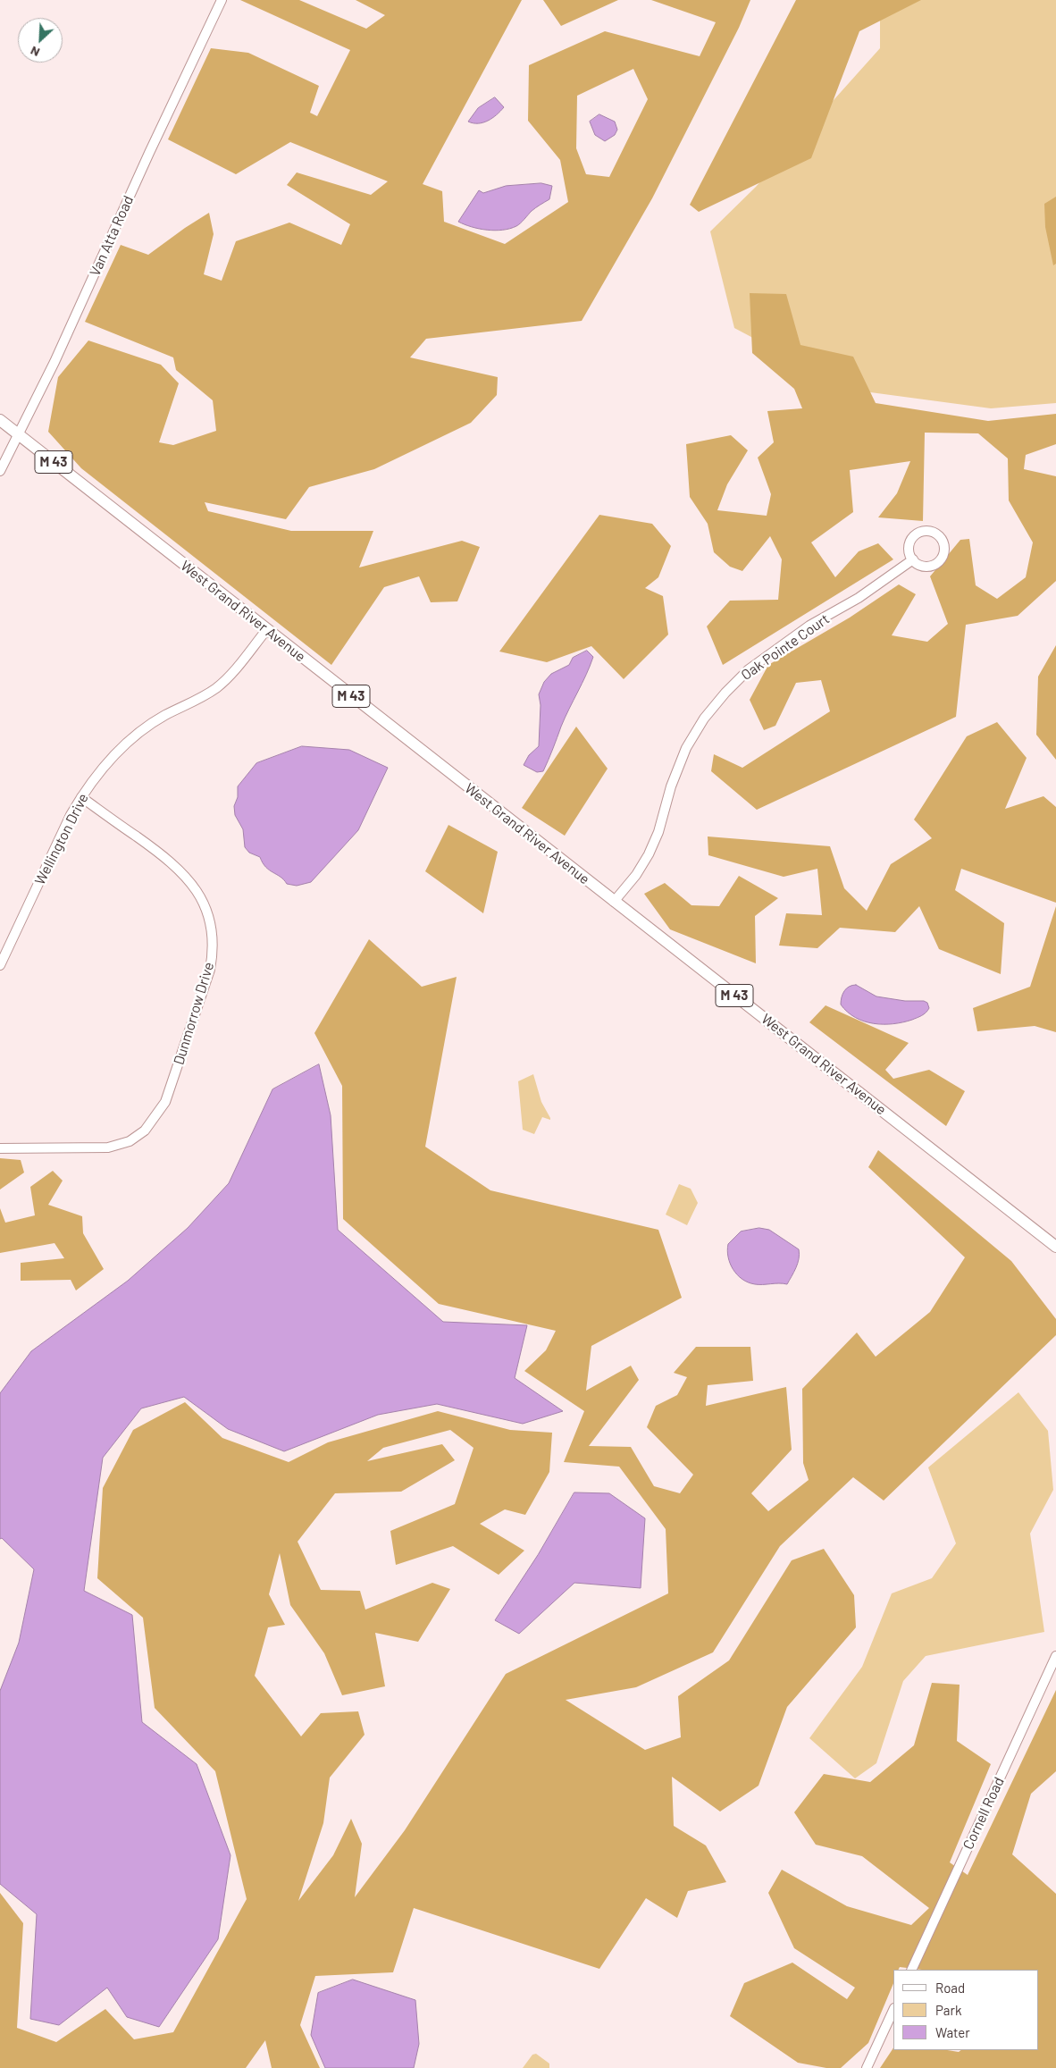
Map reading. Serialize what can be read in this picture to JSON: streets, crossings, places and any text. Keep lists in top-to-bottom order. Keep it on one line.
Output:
{"streets":{"main road":["M 43","West Grand River Avenue"],"street":["Van Atta Road","Oak Pointe Court","Wellington Drive","Dunmorrow Drive","Cornell Road"]},"crossings":[["Van Atta Road","West Grand River Avenue"],["West Grand River Avenue","Oak Pointe Court"],["West Grand River Avenue","Wellington Drive"],["Wellington Drive","Dunmorrow Drive"]],"legend":["Road","Park","Water"],"north":"bottom left"}
